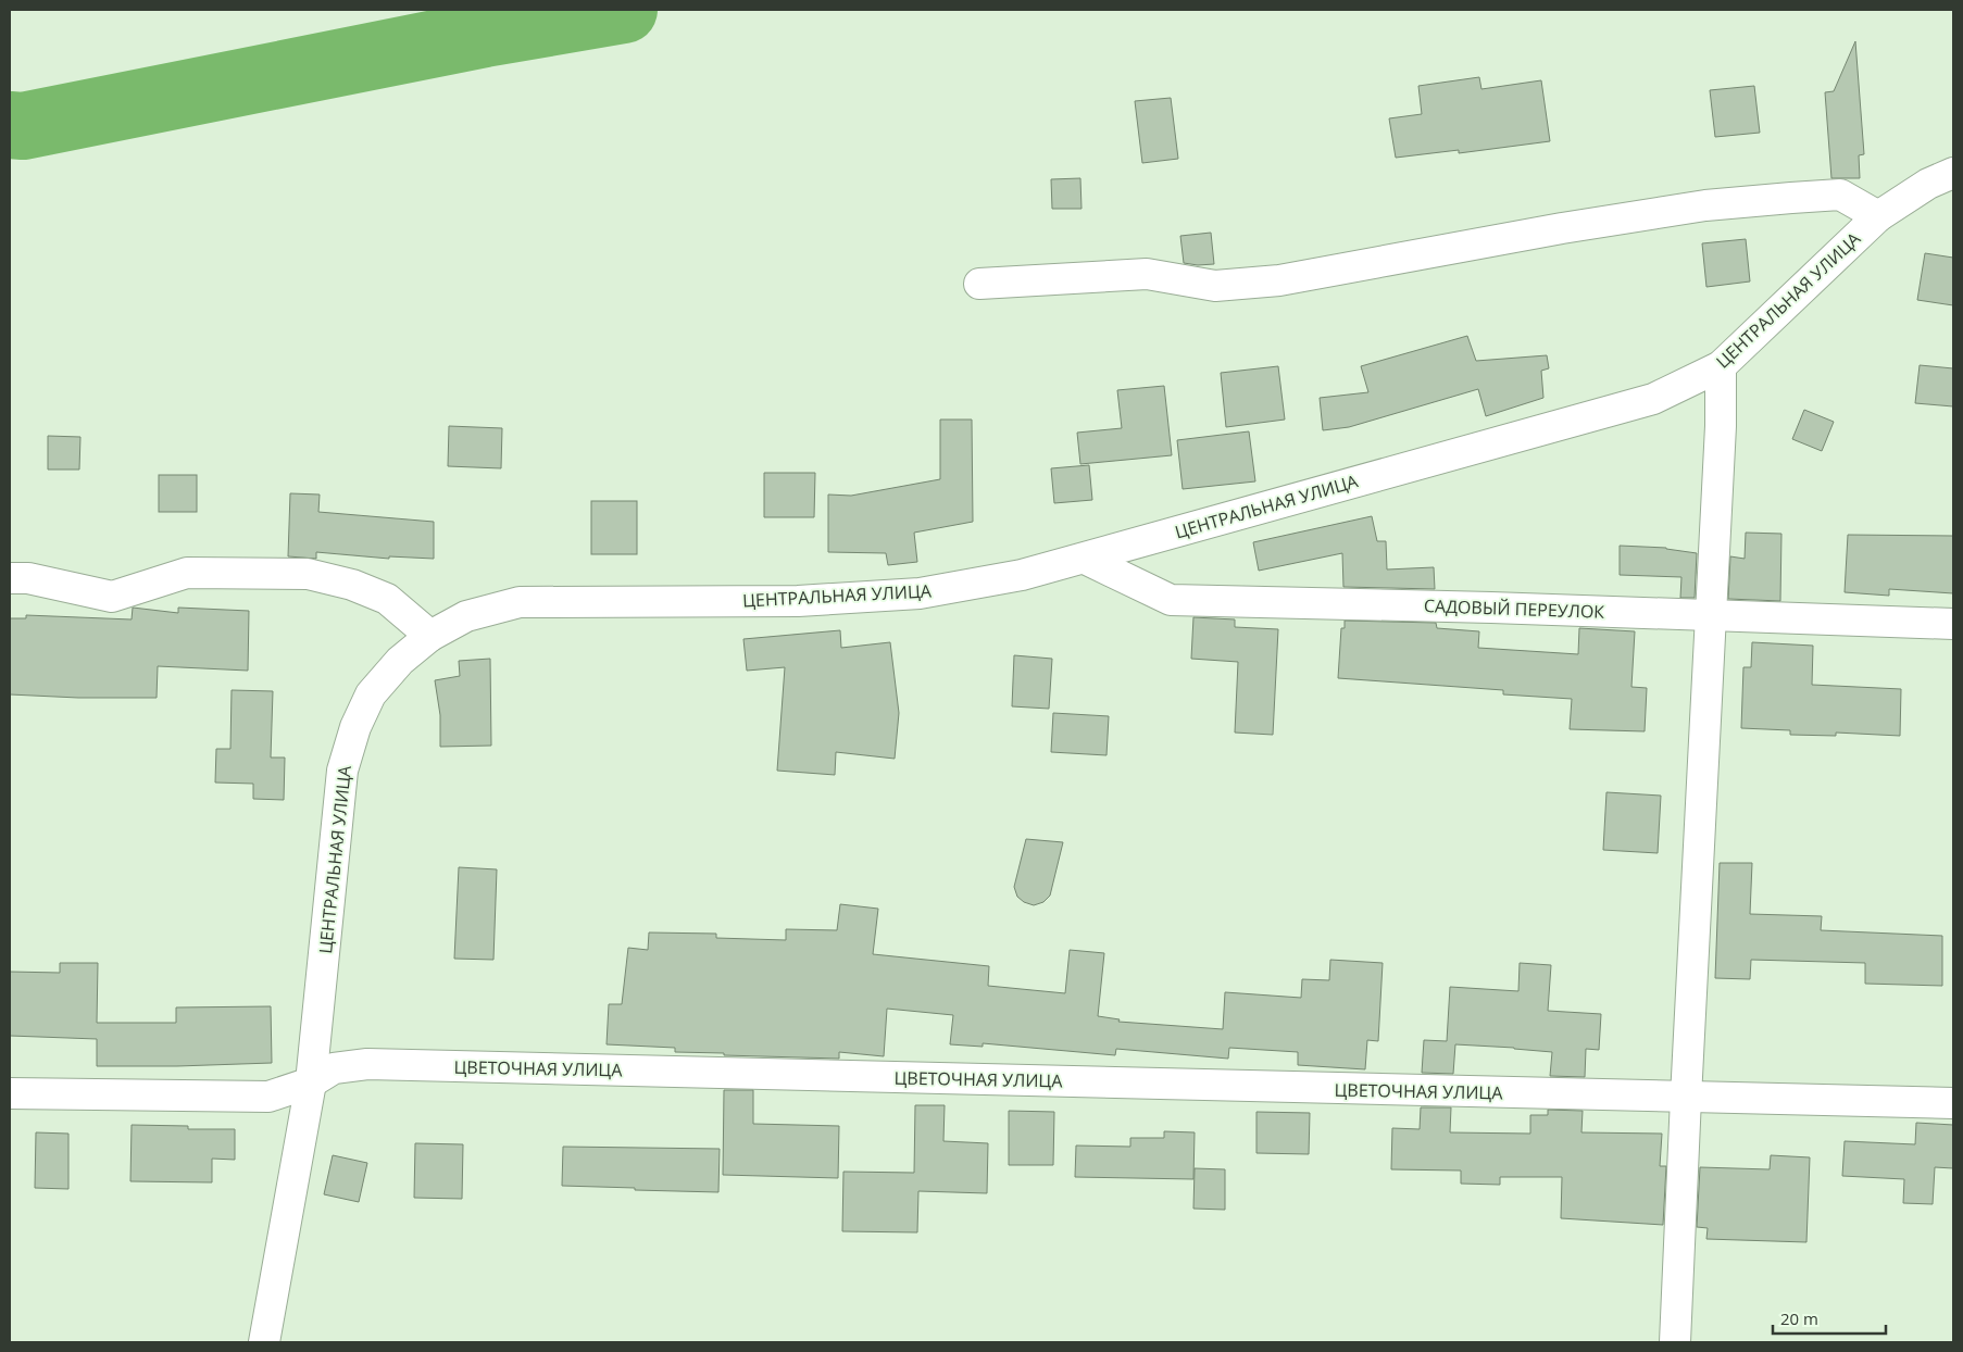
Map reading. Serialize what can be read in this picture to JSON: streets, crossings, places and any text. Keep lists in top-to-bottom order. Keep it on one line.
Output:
{"streets":{"street":["ЦЕНТРАЛЬНАЯ УЛИЦА","САДОВЫЙ ПЕРЕУЛОК","ЦВЕТОЧНАЯ УЛИЦА"]},"crossings":[["ЦЕНТРАЛЬНАЯ УЛИЦА","САДОВЫЙ ПЕРЕУЛОК"],["ЦЕНТРАЛЬНАЯ УЛИЦА","ЦВЕТОЧНАЯ УЛИЦА"]],"scale_bar":"20 m"}
